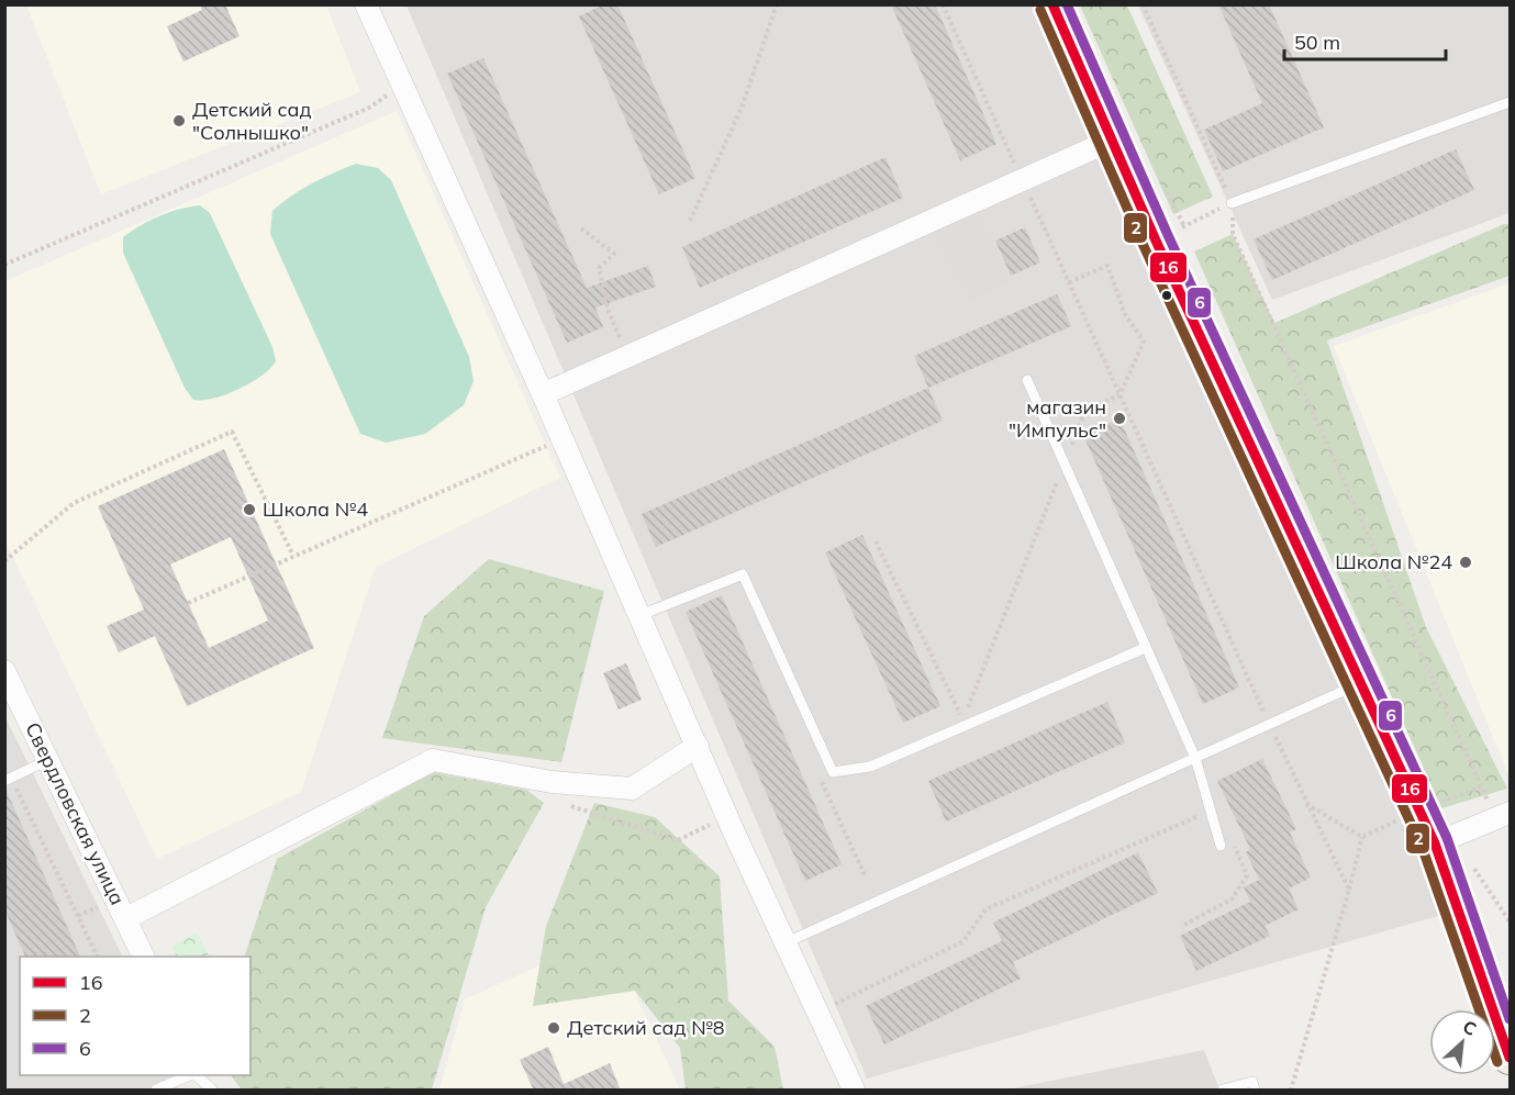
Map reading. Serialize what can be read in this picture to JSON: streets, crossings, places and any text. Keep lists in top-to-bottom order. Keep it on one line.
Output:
{"streets":{"street":["Свердловская улица"]},"places":["Детский сад \"Солнышко\"","магазин \"Импульс\"","Школа №4","Школа №24","Детский сад №8"],"lines":["transit line 16","transit line 6","transit line 2"],"legend":["16","2","6"],"scale_bar":"50 m","north":"top right"}
